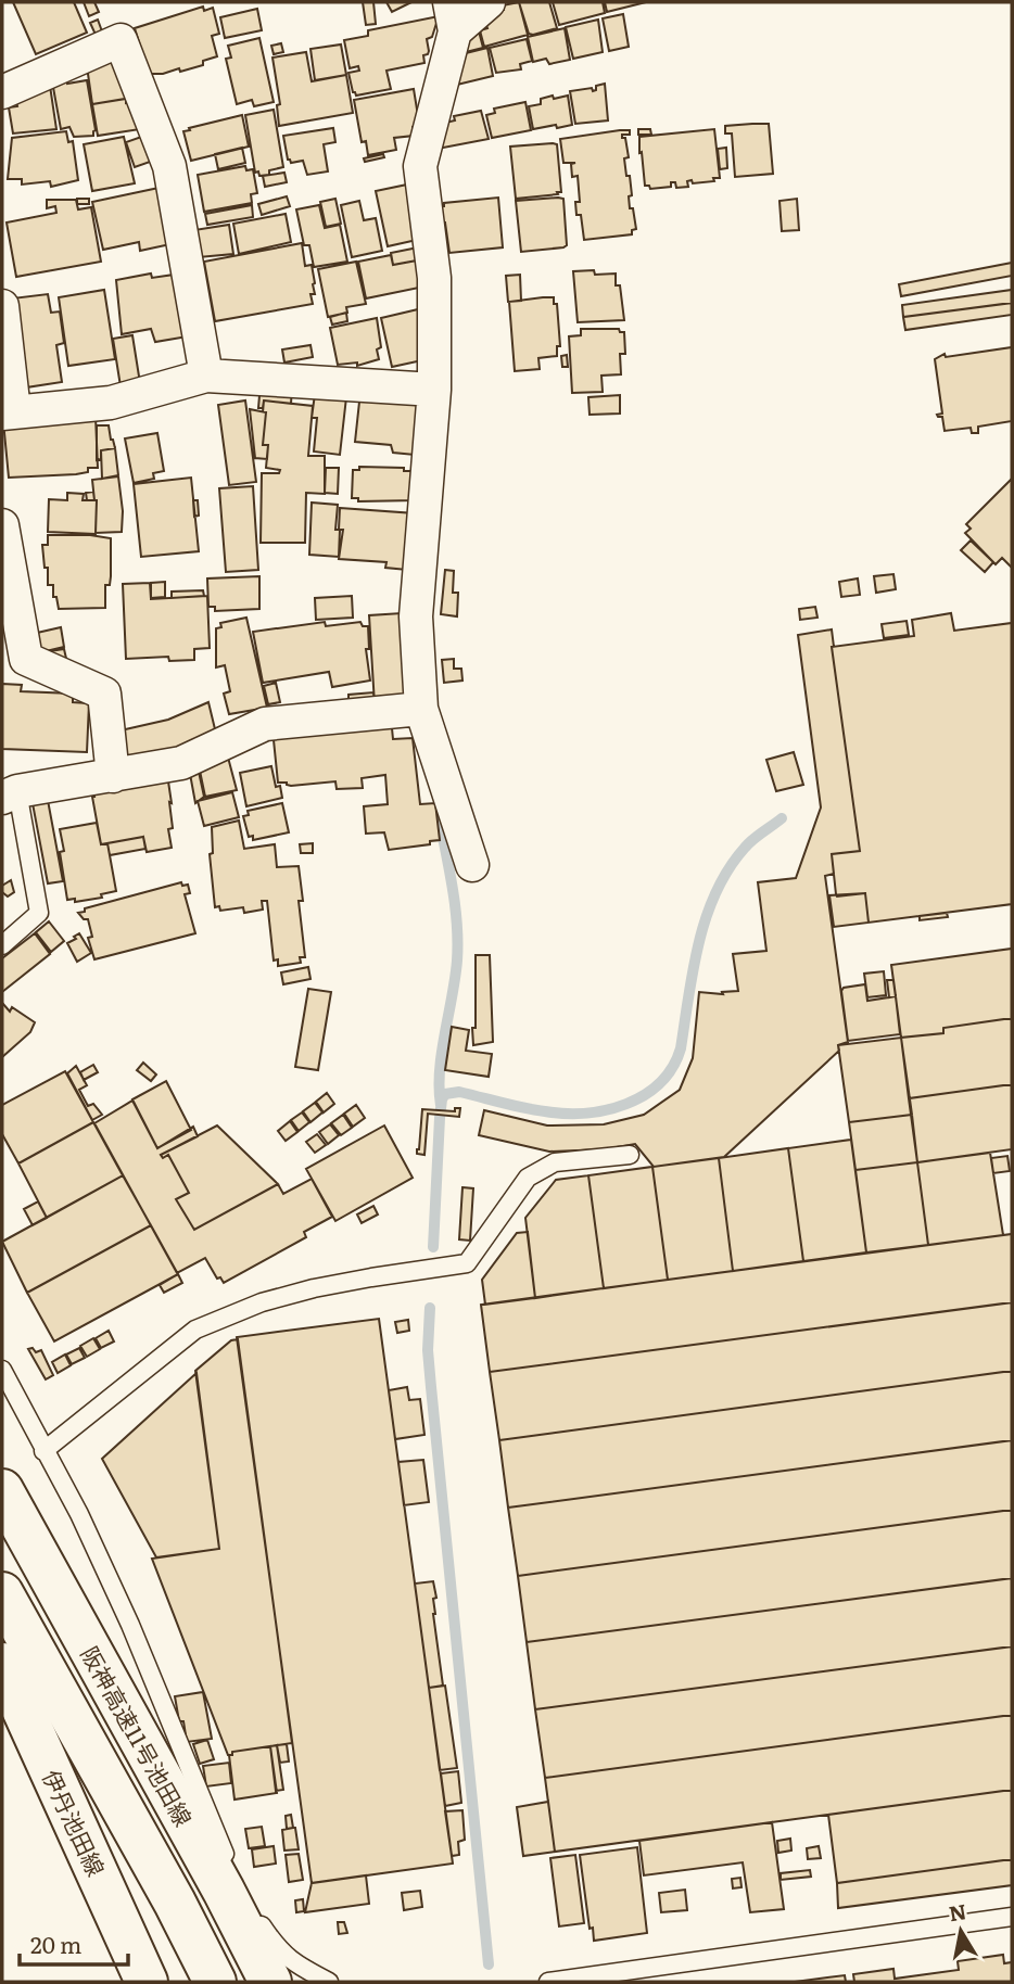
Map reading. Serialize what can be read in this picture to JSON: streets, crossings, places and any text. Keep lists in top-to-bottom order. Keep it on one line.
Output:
{"streets":{"main road":["阪神高速11号池田線","伊丹池田線"]},"scale_bar":"20 m","north":"top"}
